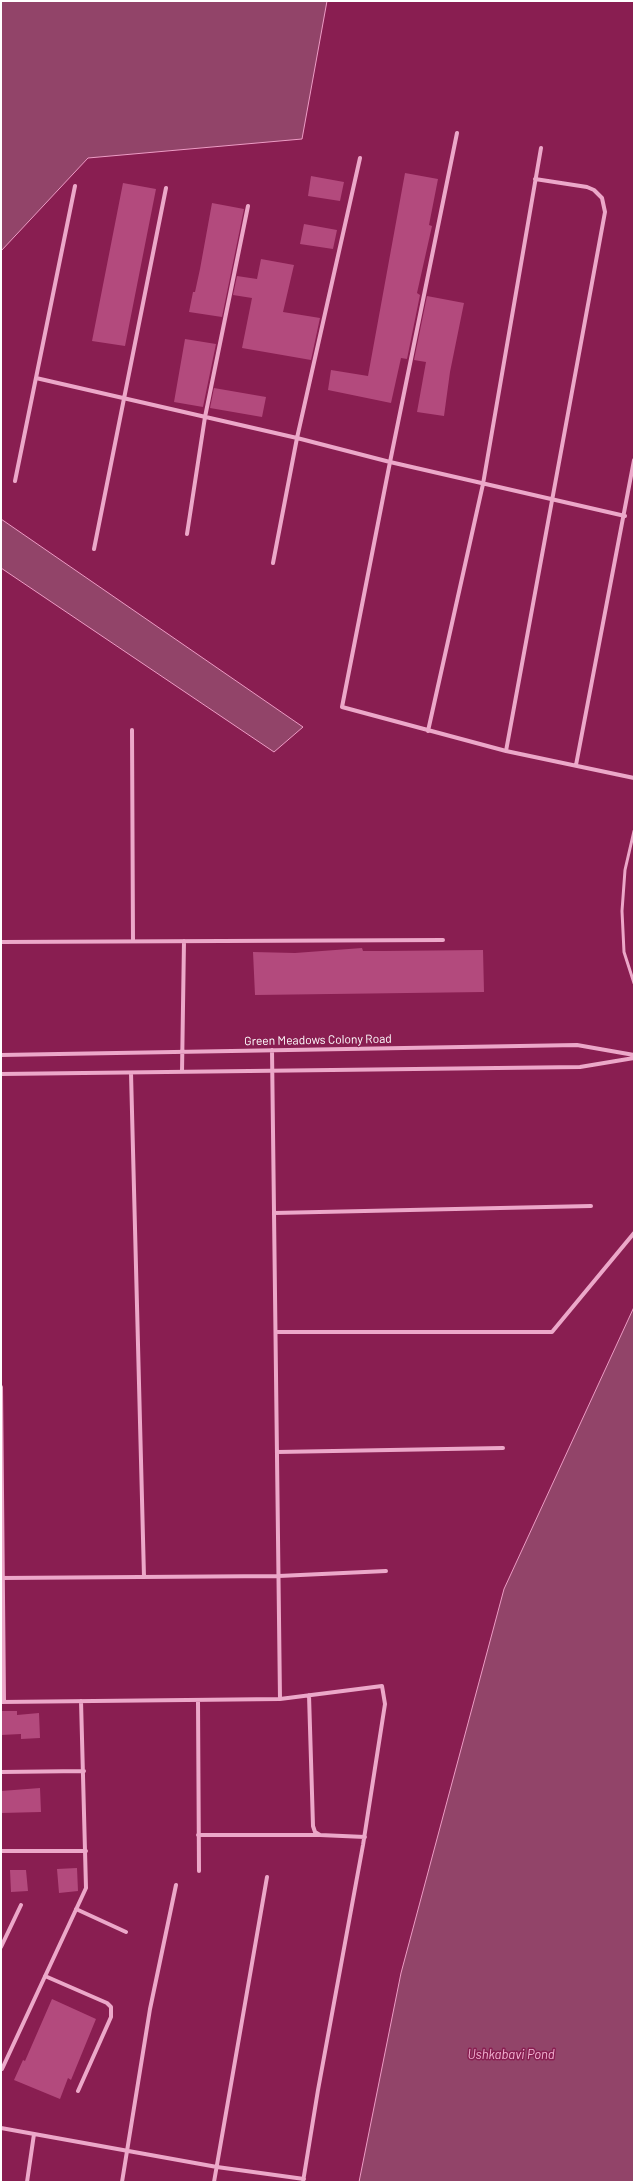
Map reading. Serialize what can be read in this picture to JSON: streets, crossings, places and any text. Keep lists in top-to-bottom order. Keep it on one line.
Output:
{"streets":{"street":["Green Meadows Colony Road"]},"water":["Ushkabavi Pond"]}
